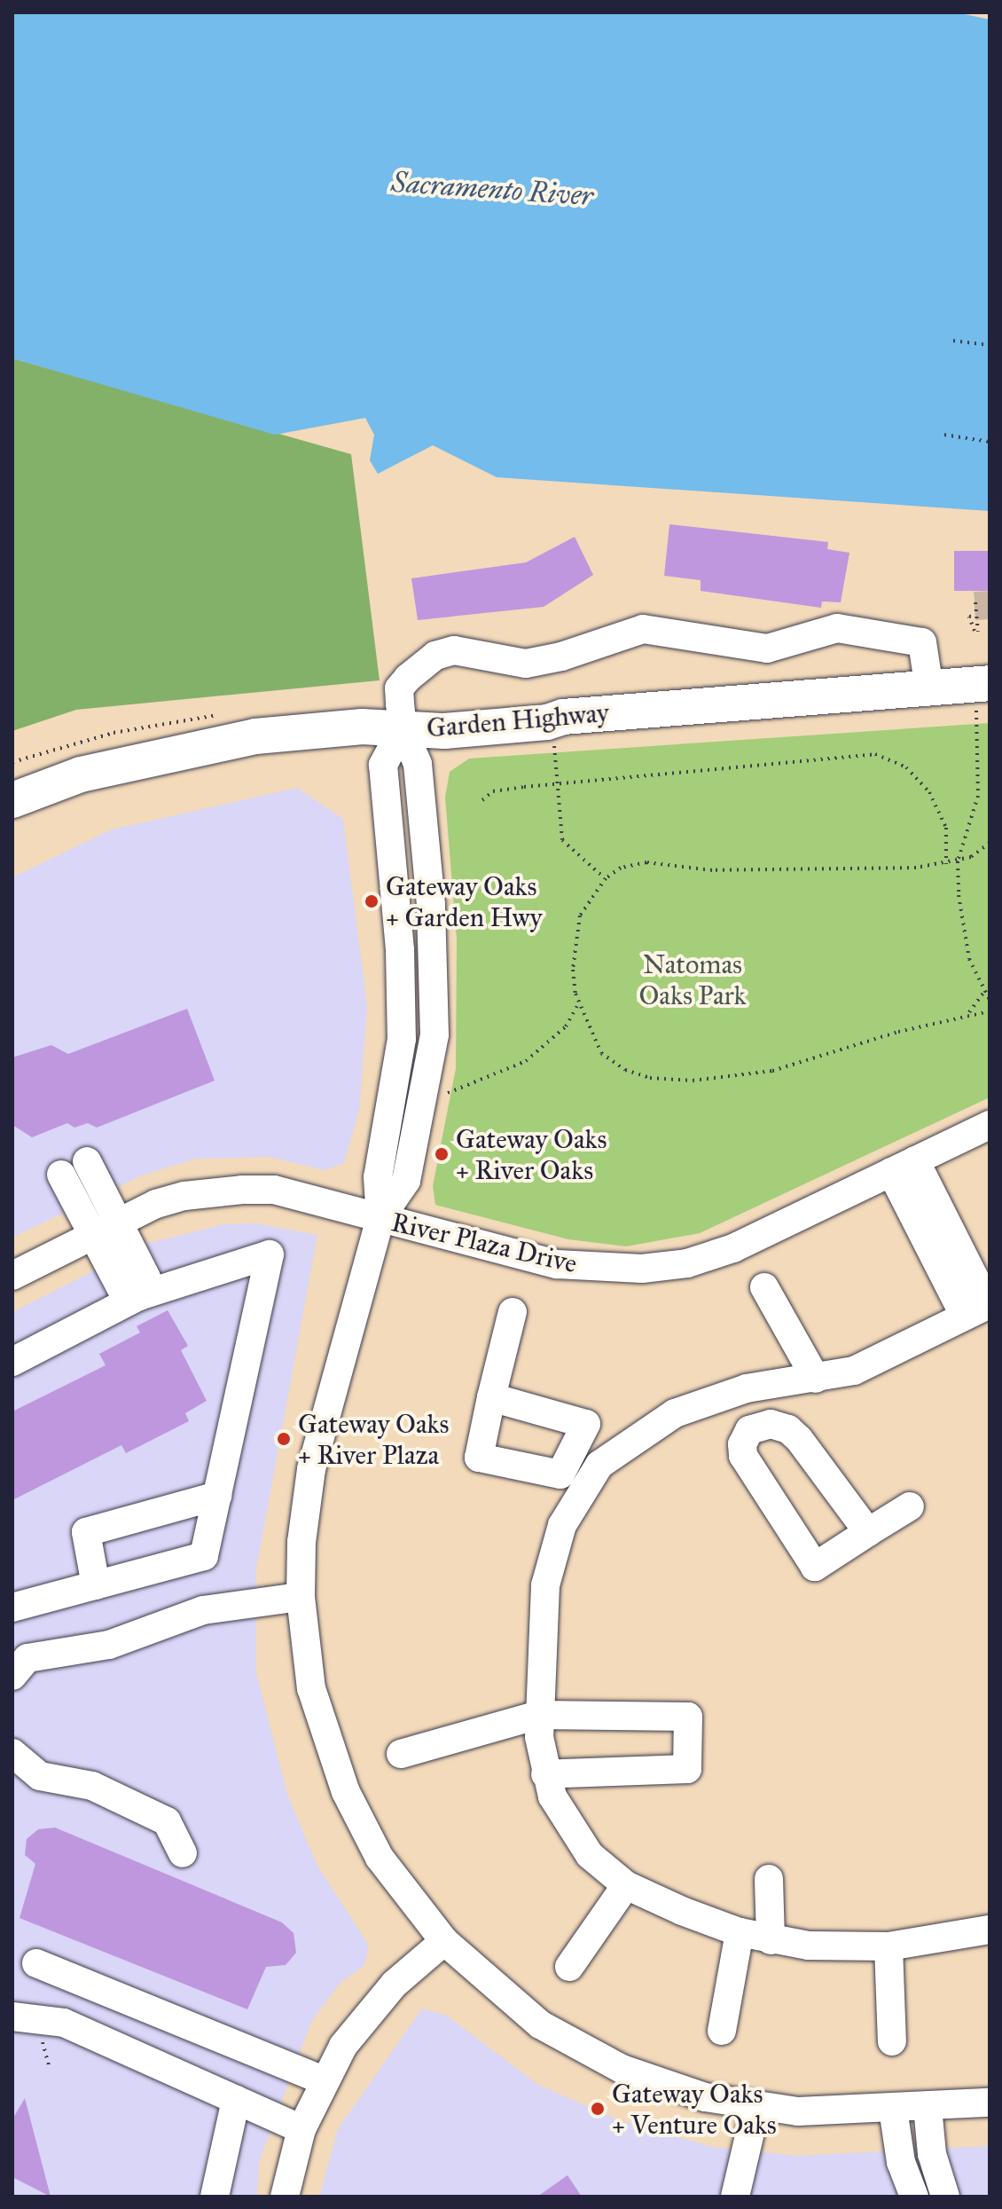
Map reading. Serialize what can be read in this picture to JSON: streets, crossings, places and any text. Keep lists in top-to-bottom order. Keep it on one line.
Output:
{"streets":{"main road":["Garden Highway"],"street":["River Plaza Drive"]},"water":["Sacramento River"],"parks":["Natomas Oaks Park"],"places":["Gateway Oaks + Garden Hwy","Gateway Oaks + River Oaks","Gateway Oaks + River Plaza","Gateway Oaks + Venture Oaks"]}
